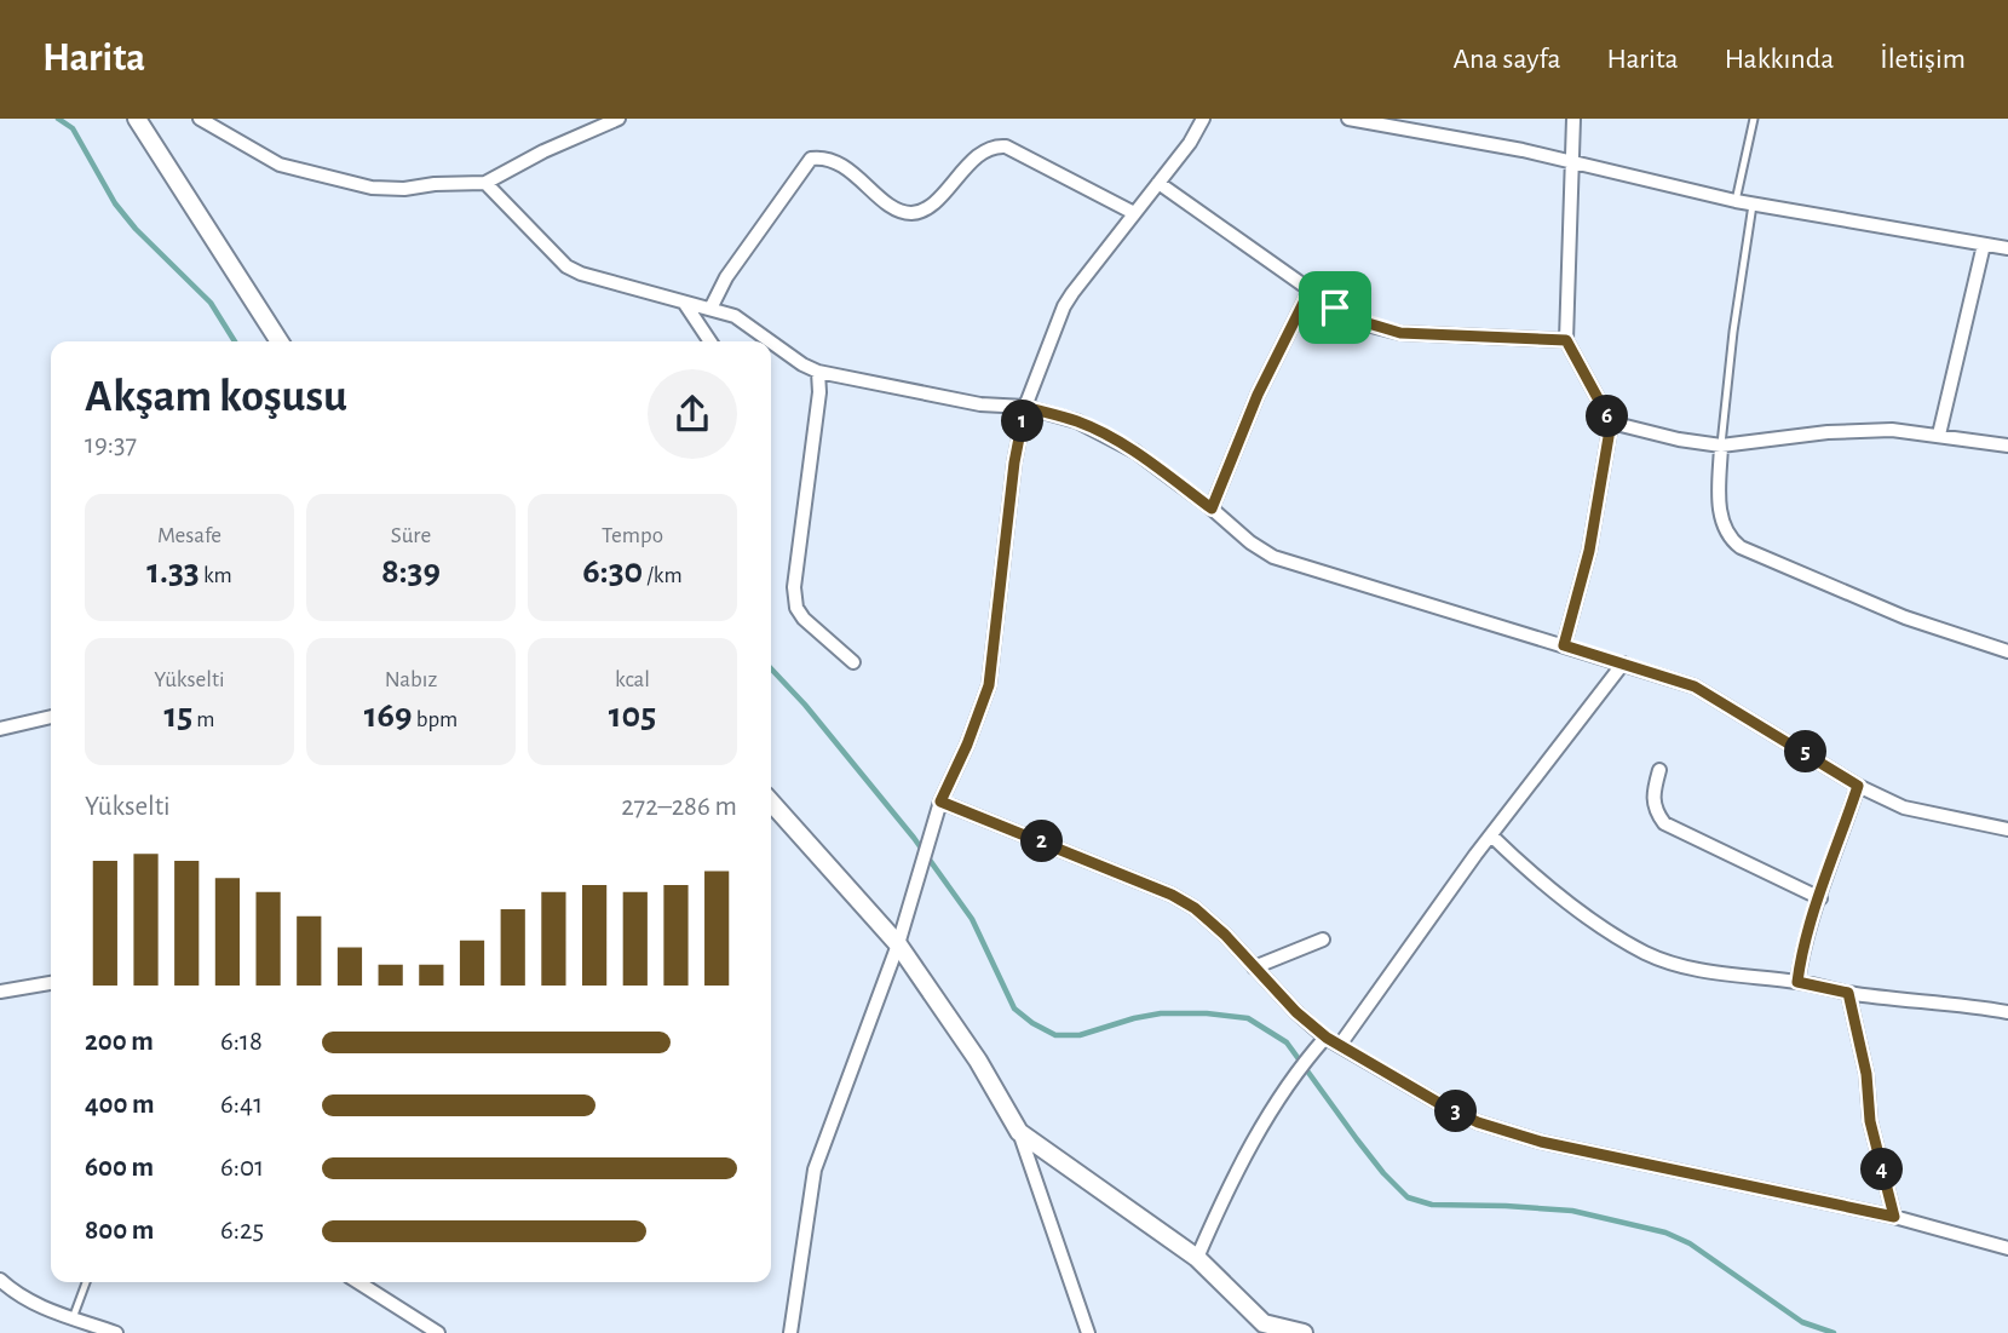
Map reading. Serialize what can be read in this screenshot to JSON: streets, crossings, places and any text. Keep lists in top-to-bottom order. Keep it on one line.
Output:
{"page":{"header":"Harita","nav":["Ana sayfa","Harita","Hakkında","İletişim"],"heading":["Akşam koşusu","19:37"],"pins":["6","1","5","2","3","4"],"stats":[["Mesafe","1.33 km"],["Süre","8:39"],["Tempo","6:30 /km"],["Yükselti","15 m"],["Nabız","169 bpm"],["kcal","105"]],"chart":["Yükselti","272–286 m"],"list":[{"name":"200 m","note":"6:18"},{"name":"400 m","note":"6:41"},{"name":"600 m","note":"6:01"},{"name":"800 m","note":"6:25"}]}}
